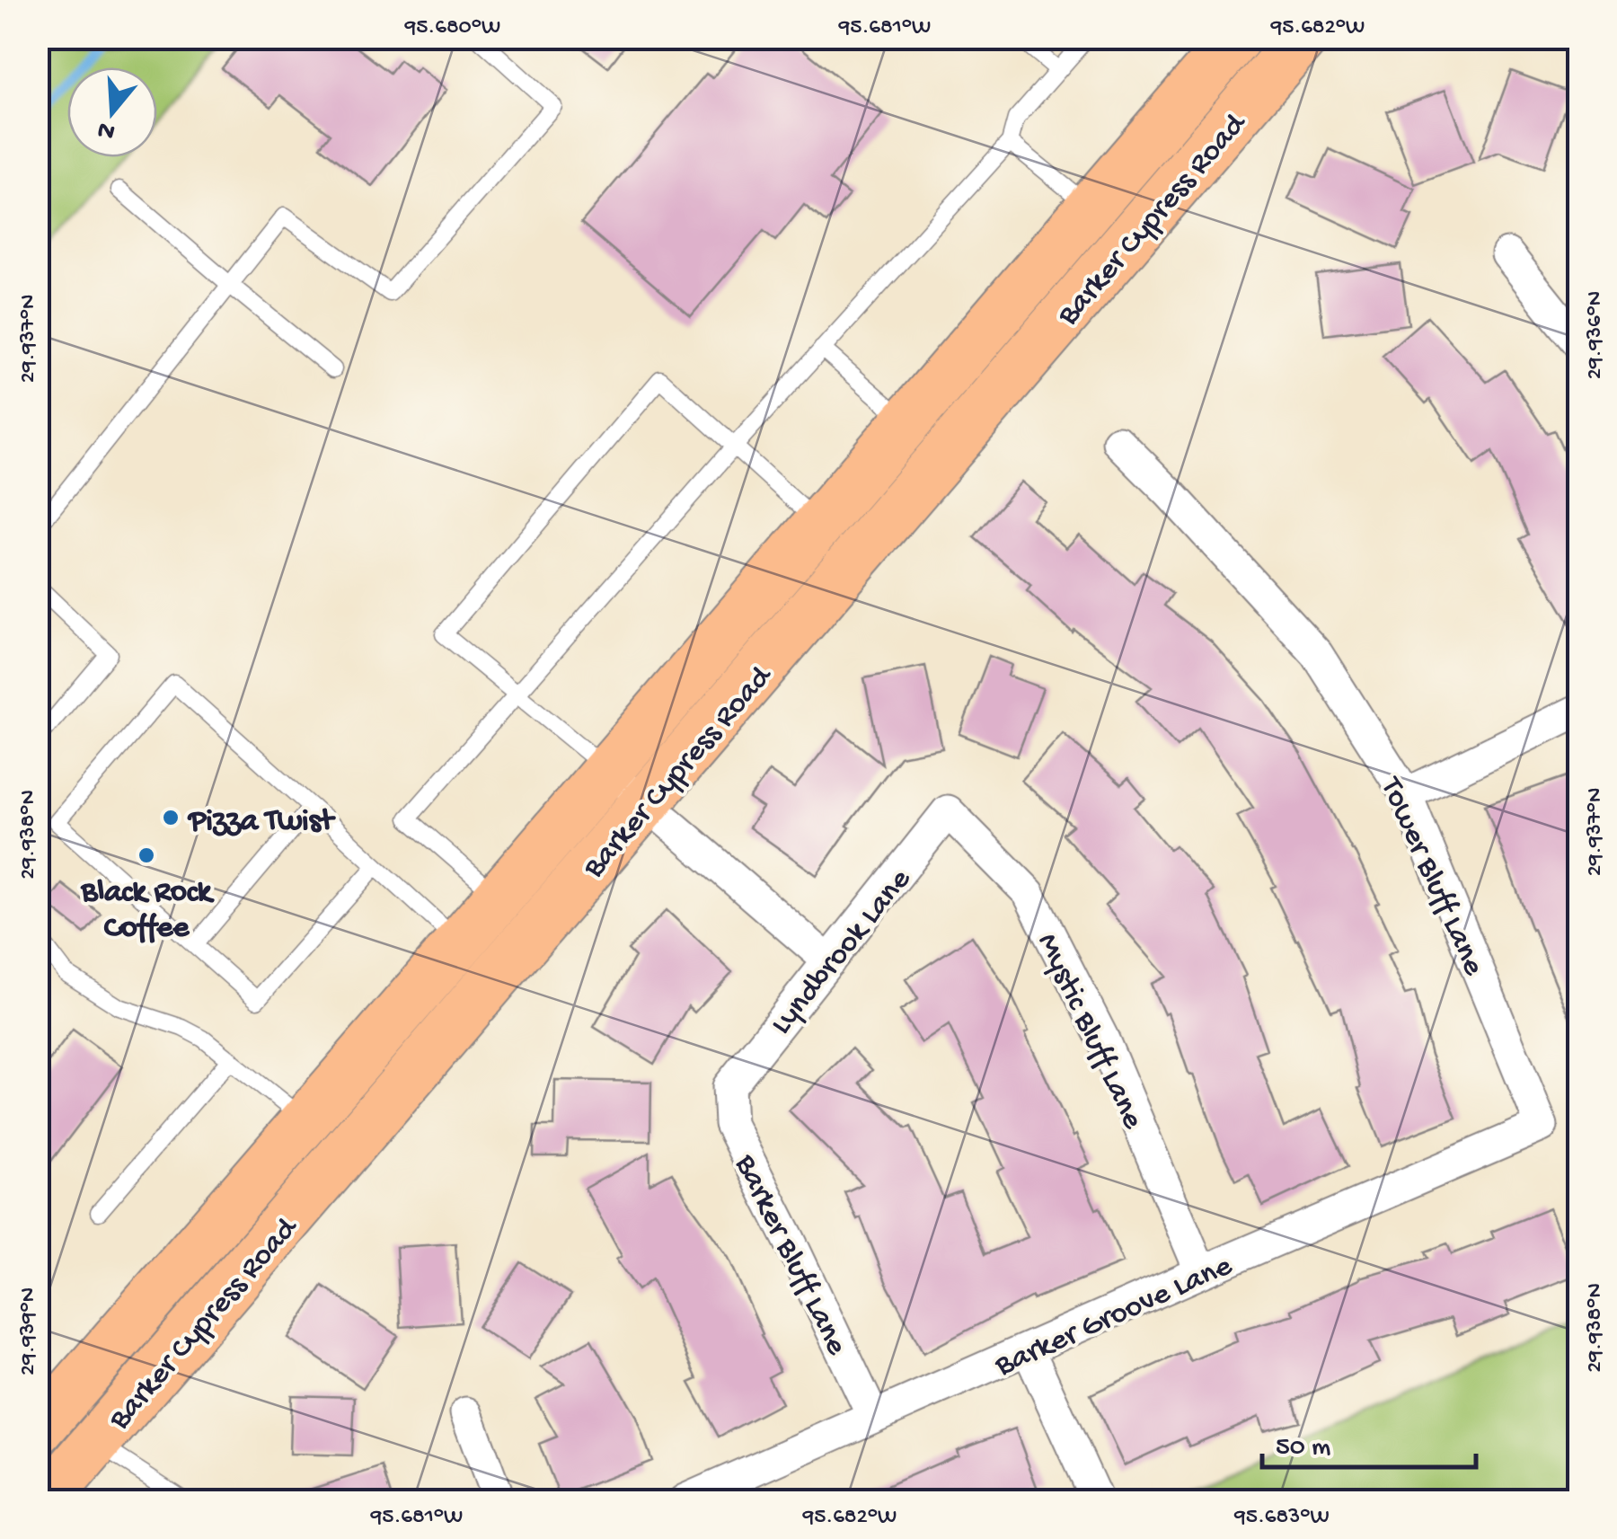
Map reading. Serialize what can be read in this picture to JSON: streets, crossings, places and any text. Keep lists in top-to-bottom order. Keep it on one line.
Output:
{"streets":{"main road":["Barker Cypress Road"],"street":["Tower Bluff Lane","Lyndbrook Lane","Mystic Bluff Lane","Barker Bluff Lane","Barker Groove Lane"]},"crossings":[["Tower Bluff Lane","Barker Groove Lane"],["Lyndbrook Lane","Mystic Bluff Lane"],["Lyndbrook Lane","Barker Bluff Lane"],["Mystic Bluff Lane","Barker Groove Lane"],["Barker Bluff Lane","Barker Groove Lane"]],"places":["Pizza Twist","Black Rock Coffee"],"scale_bar":"50 m","north":"bottom","coordinates":["95.680°W","95.681°W","95.682°W","29.936°N","29.937°N","29.938°N","29.939°N","95.683°W"]}
